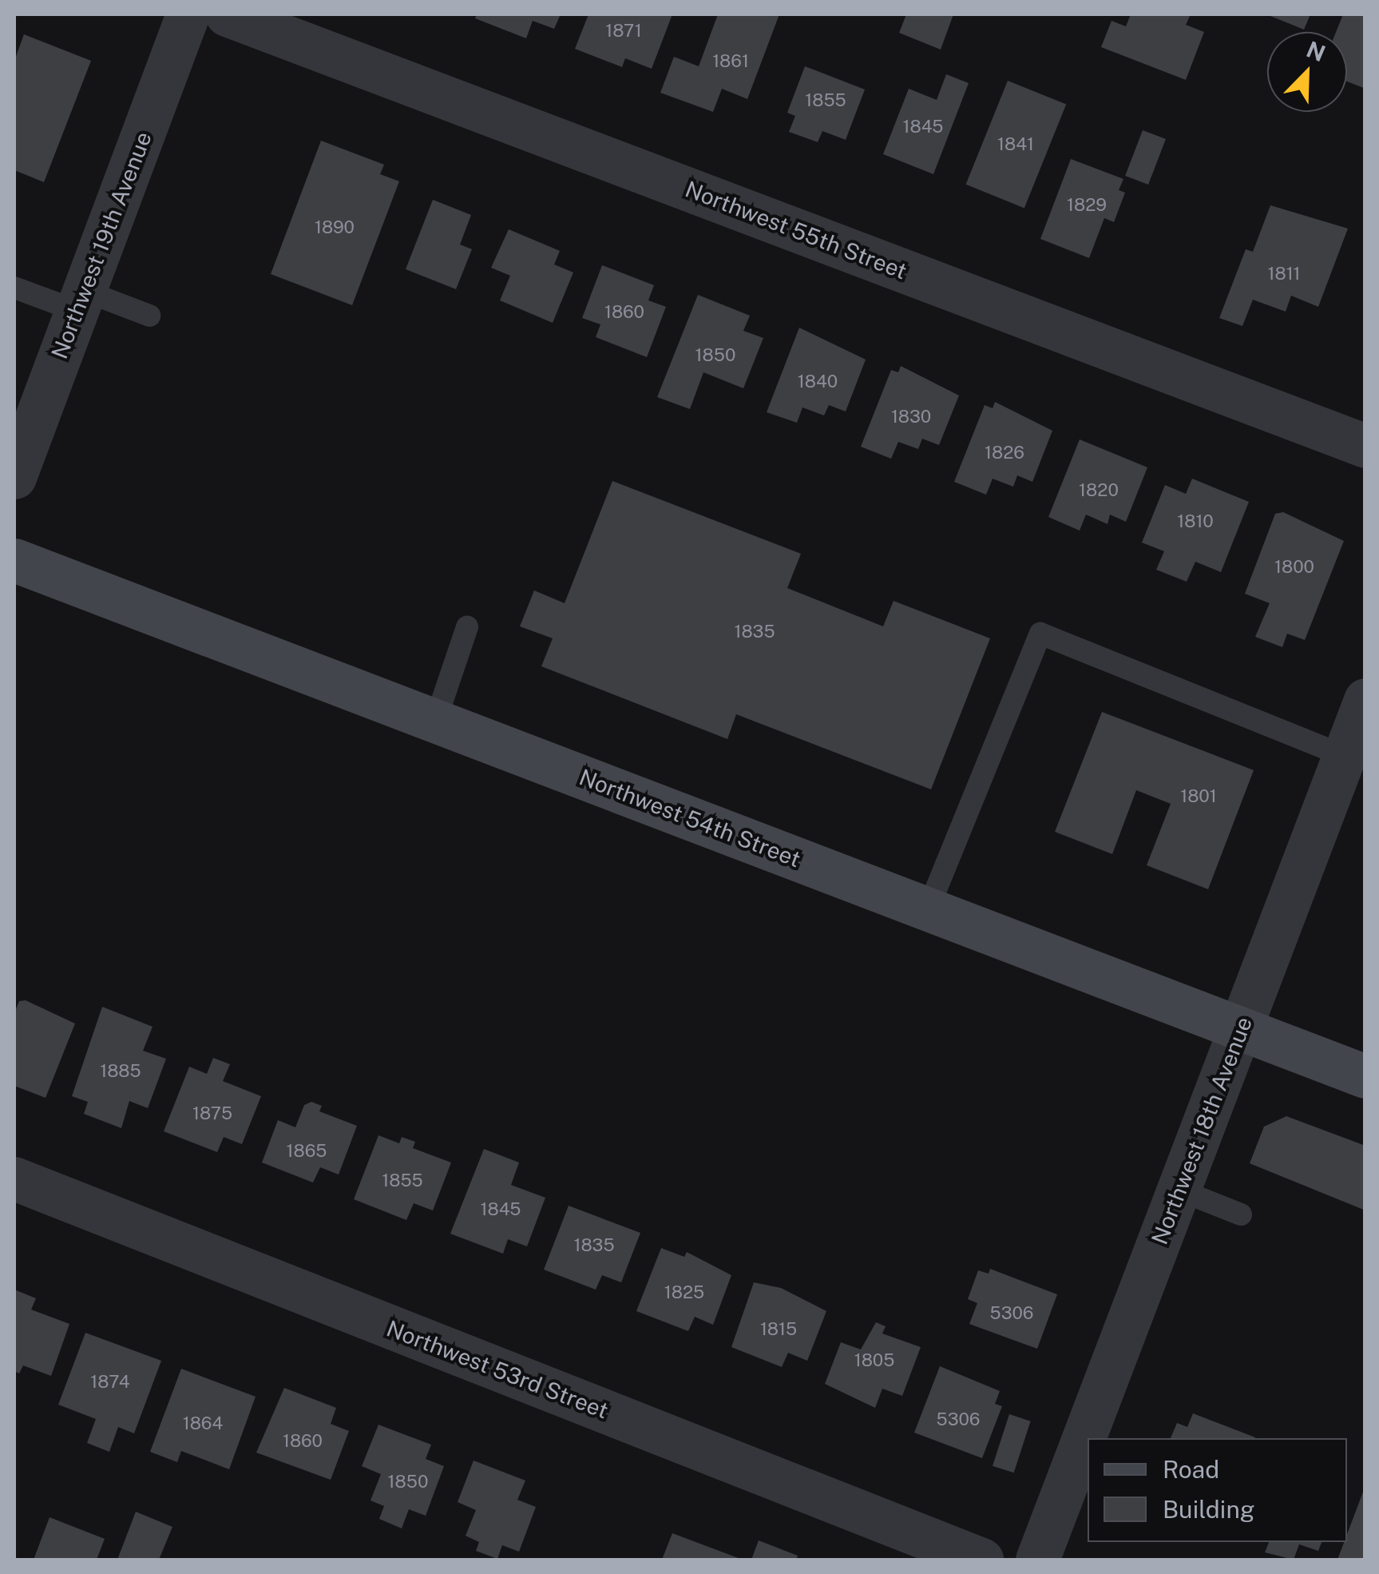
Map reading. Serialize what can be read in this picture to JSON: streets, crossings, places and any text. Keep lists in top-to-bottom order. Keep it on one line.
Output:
{"streets":{"main road":["Northwest 54th Street"],"street":["Northwest 55th Street","Northwest 19th Avenue","Northwest 18th Avenue","Northwest 53rd Street"]},"crossings":[["Northwest 54th Street","Northwest 18th Avenue"]],"house_numbers":["1871","1861","1855","1845","1841","1829","1890","1811","1860","1850","1840","1830","1826","1820","1810","1800","1835","1801","1885","1875","1865","1855","1845","1835","1825","5306","1815","1805","1874","5306","1864","1860","1850"],"legend":["Road","Building"],"north":"top right"}
